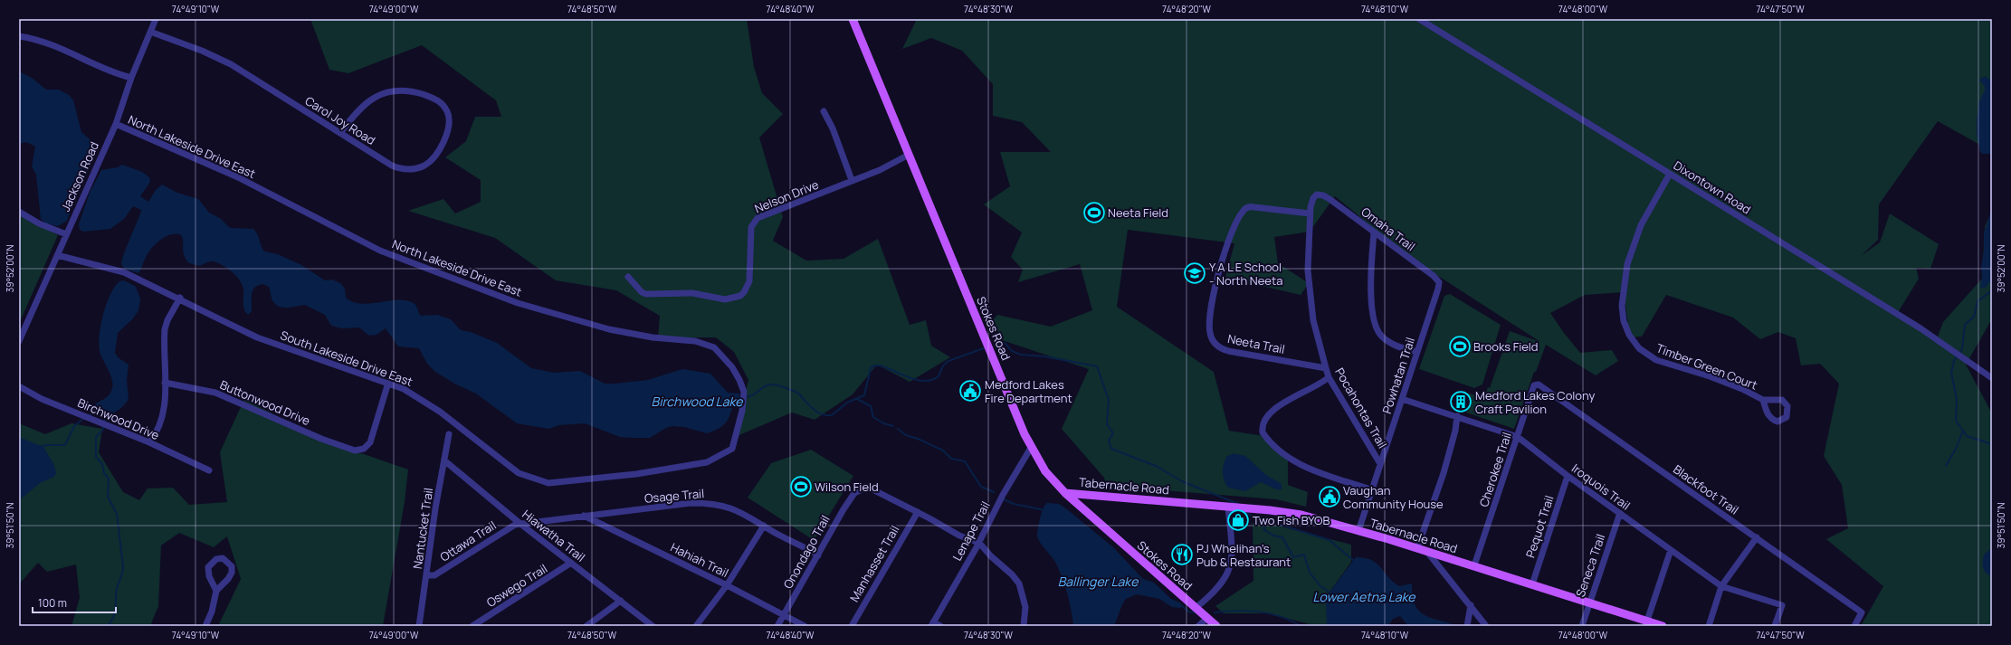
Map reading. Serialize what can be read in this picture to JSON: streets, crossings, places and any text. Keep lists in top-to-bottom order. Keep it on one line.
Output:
{"streets":{"main road":["Stokes Road","Tabernacle Road"],"street":["Carol Joy Road","North Lakeside Drive East","Jackson Road","Dixontown Road","Nelson Drive","Omaha Trail","Neeta Trail","South Lakeside Drive East","Timber Green Court","Powhatan Trail","Buttonwood Drive","Pocahontas Trail","Birchwood Drive","Cherokee Trail","Iroquois Trail","Blackfoot Trail","Osage Trail","Pequot Trail","Nantucket Trail","Lenape Trail","Hiawatha Trail","Ottawa Trail","Onondago Trail","Hahiah Trail","Manhasset Trail","Seneca Trail","Oswego Trail"]},"crossings":[["Carol Joy Road","Jackson Road"],["North Lakeside Drive East","Jackson Road"],["North Lakeside Drive East","South Lakeside Drive East"],["Jackson Road","South Lakeside Drive East"],["Dixontown Road","Timber Green Court"],["Nelson Drive","Stokes Road"],["Omaha Trail","Powhatan Trail"],["Omaha Trail","Pocahontas Trail"],["Stokes Road","Tabernacle Road"],["Stokes Road","Lenape Trail"],["Neeta Trail","Pocahontas Trail"],["South Lakeside Drive East","Buttonwood Drive"],["Powhatan Trail","Pocahontas Trail"],["Powhatan Trail","Tabernacle Road"],["Powhatan Trail","Iroquois Trail"],["Cherokee Trail","Tabernacle Road"],["Cherokee Trail","Iroquois Trail"],["Cherokee Trail","Blackfoot Trail"],["Tabernacle Road","Pequot Trail"],["Tabernacle Road","Seneca Trail"],["Iroquois Trail","Pequot Trail"],["Iroquois Trail","Seneca Trail"],["Osage Trail","Hiawatha Trail"],["Osage Trail","Ottawa Trail"],["Osage Trail","Onondago Trail"],["Osage Trail","Hahiah Trail"],["Nantucket Trail","Hiawatha Trail"],["Nantucket Trail","Ottawa Trail"],["Hiawatha Trail","Ottawa Trail"],["Hiawatha Trail","Oswego Trail"],["Onondago Trail","Hahiah Trail"],["Onondago Trail","Manhasset Trail"]],"water":["Birchwood Lake","Ballinger Lake","Lower Aetna Lake"],"places":{"sports":["Neeta Field","Brooks Field","Wilson Field"],"school or university":["Y A L E School - North Neeta"],"public building":["Medford Lakes Fire Department","Vaughan Community House"],"building":["Medford Lakes Colony Craft Pavilion"],"shop":["Two Fish BYOB"],"restaurant":["PJ Whelihan's Pub & Restaurant"]},"scale_bar":"100 m","coordinates":["74°49'10\"W","74°49'00\"W","74°48'50\"W","74°48'40\"W","74°48'30\"W","74°48'20\"W","74°48'10\"W","74°48'00\"W","74°47'50\"W","39°52'00\"N","39°51'50\"N"]}
